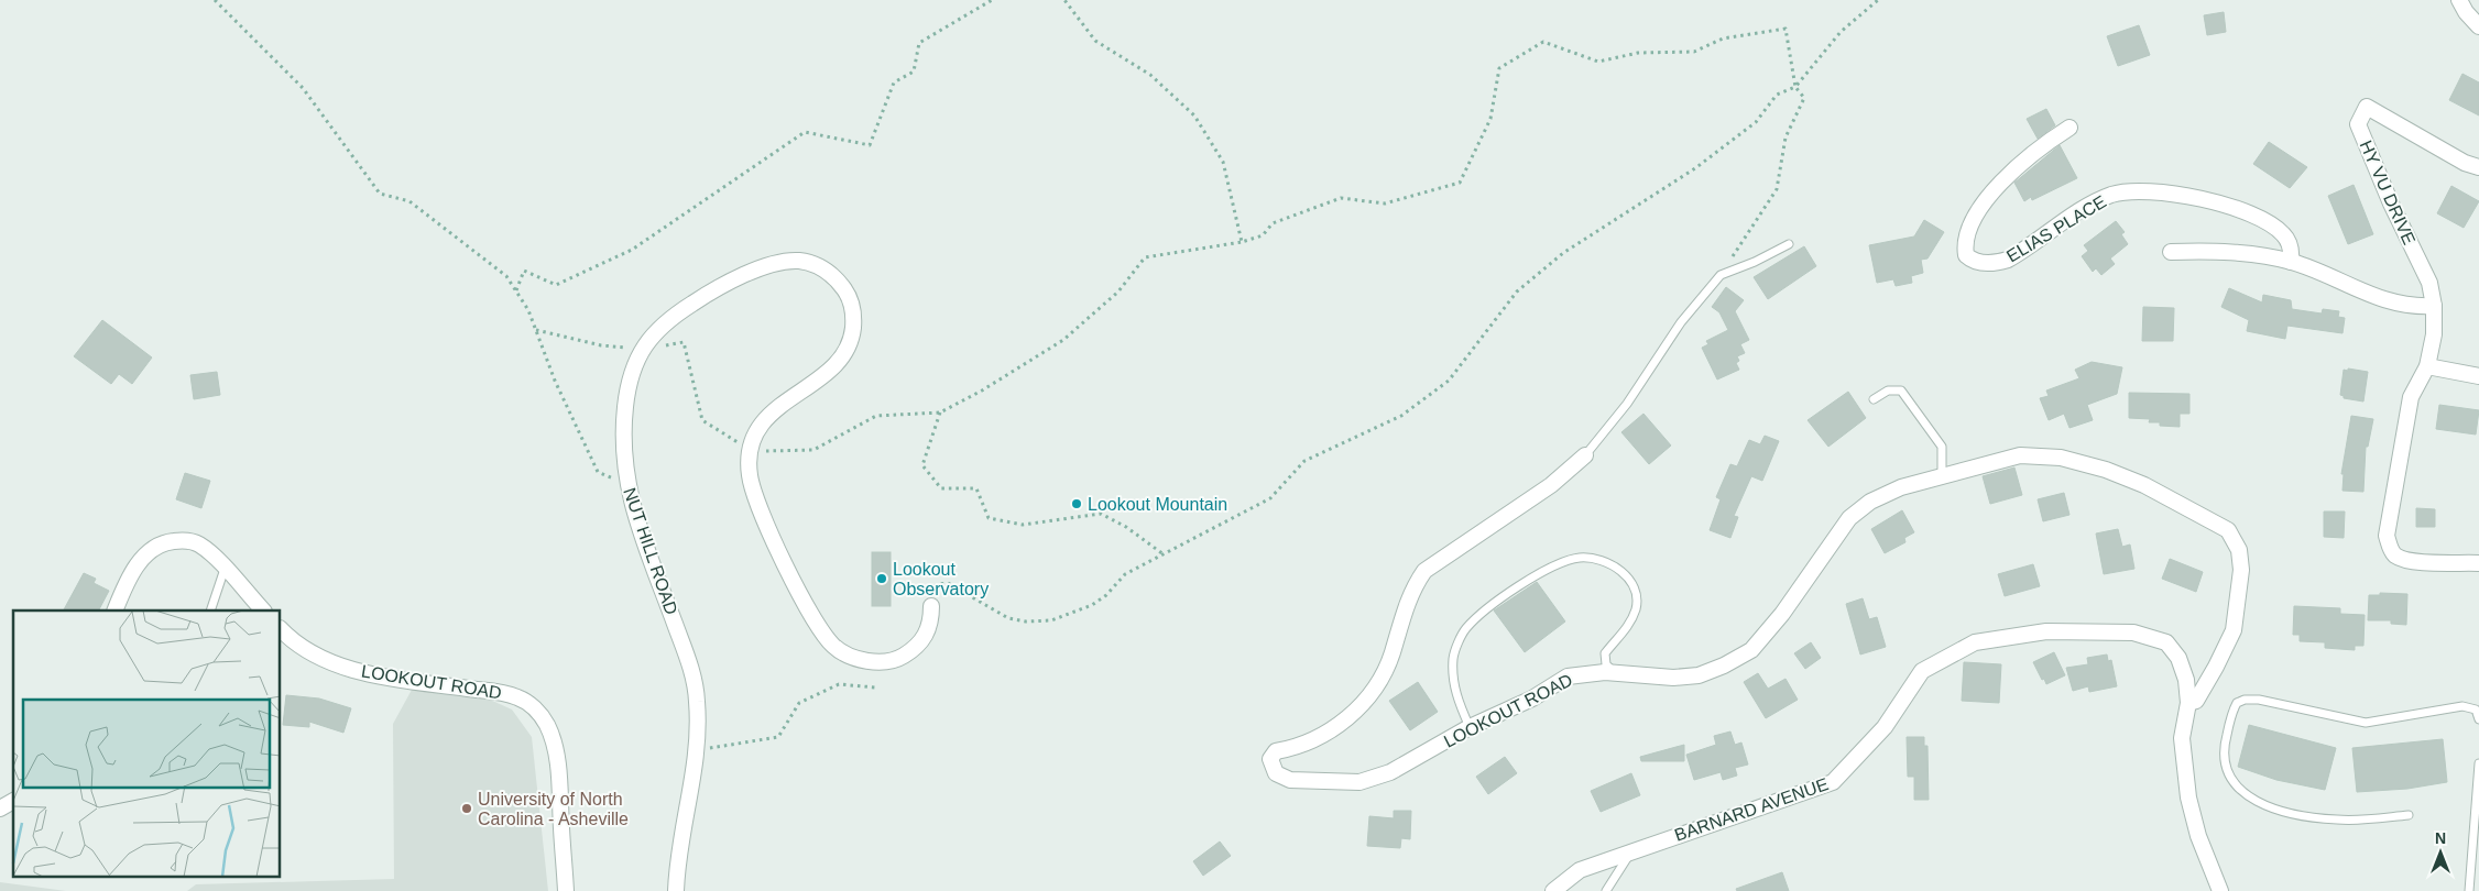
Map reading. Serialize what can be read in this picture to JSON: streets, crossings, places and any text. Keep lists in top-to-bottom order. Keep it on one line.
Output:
{"streets":{"street":["HY VU DRIVE","ELIAS PLACE","NUT HILL ROAD","LOOKOUT ROAD","BARNARD AVENUE"]},"crossings":[["LOOKOUT ROAD","BARNARD AVENUE"]],"places":["Lookout Mountain","Lookout Observatory","University of North Carolina - Asheville"],"north":"top"}
